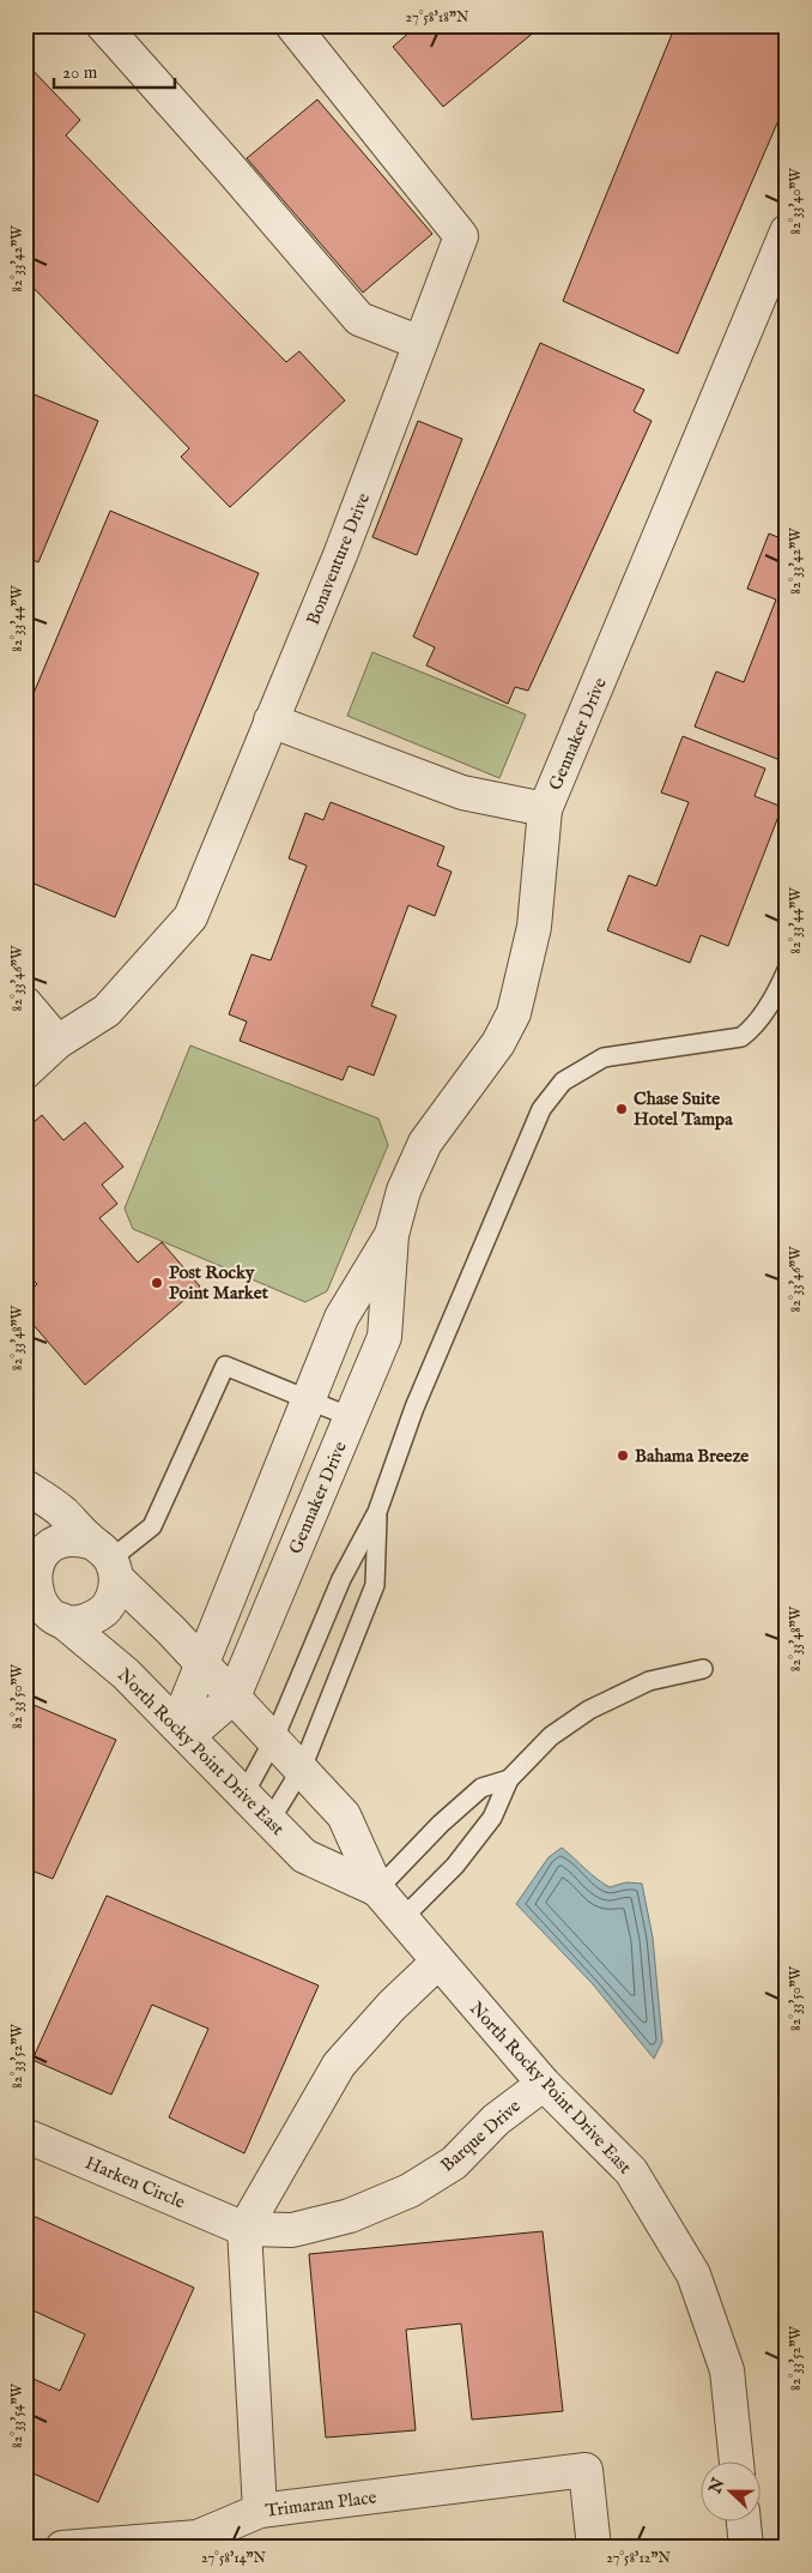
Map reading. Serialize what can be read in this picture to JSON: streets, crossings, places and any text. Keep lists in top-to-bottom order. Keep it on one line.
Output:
{"streets":{"street":["Bonaventure Drive","Gennaker Drive","North Rocky Point Drive East","Barque Drive","Harken Circle","Trimaran Place"]},"crossings":[["Gennaker Drive","North Rocky Point Drive East"],["North Rocky Point Drive East","Barque Drive"],["Barque Drive","Harken Circle"]],"places":["Chase Suite Hotel Tampa","Post Rocky Point Market","Bahama Breeze"],"scale_bar":"20 m","north":"left","coordinates":["27°58'18\"N","82°33'40\"W","82°33'42\"W","82°33'44\"W","82°33'46\"W","82°33'48\"W","82°33'50\"W","82°33'52\"W","82°33'54\"W","27°58'14\"N","27°58'12\"N"]}
